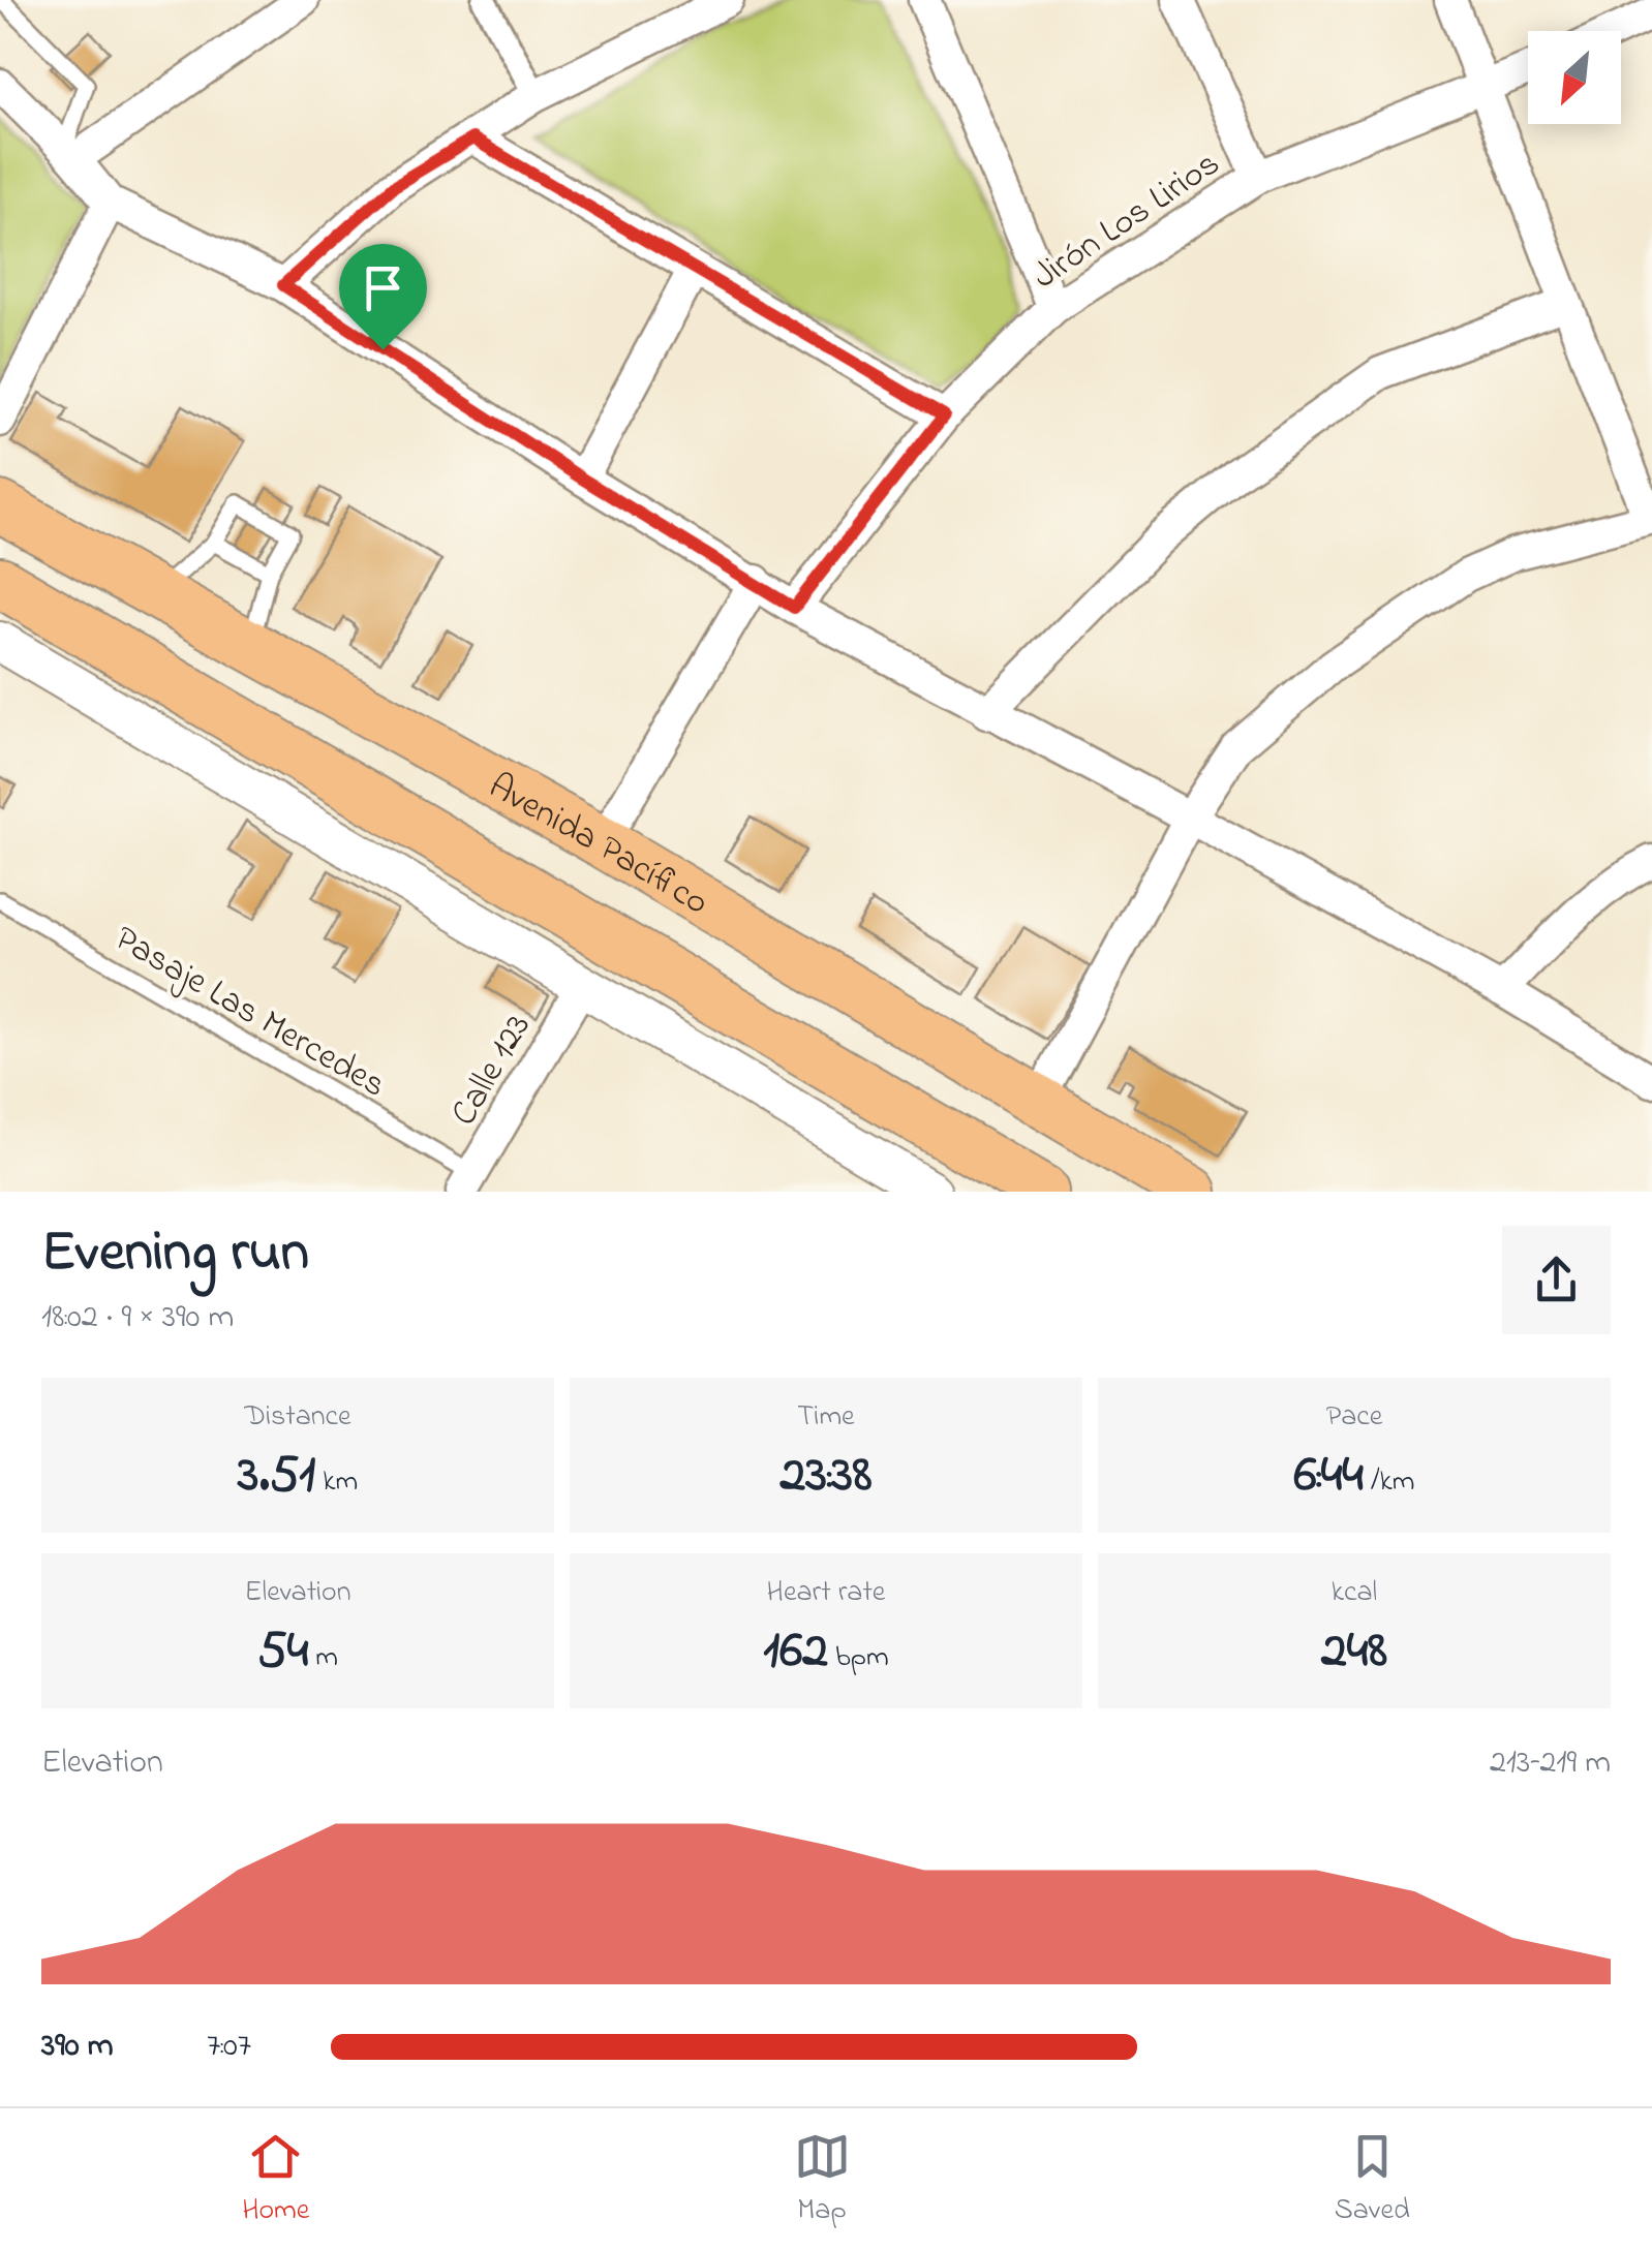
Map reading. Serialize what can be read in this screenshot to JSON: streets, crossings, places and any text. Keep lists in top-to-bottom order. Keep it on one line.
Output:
{"streets":{"main road":["Avenida Pacífico"],"street":["Jirón Los Lirios","Calle 123"],"lane":["Pasaje Las Mercedes"]},"crossings":[["Pasaje Las Mercedes","Calle 123"]],"north":"bottom left","page":{"heading":["Evening run","18:02 · 9 × 390 m"],"stats":[["Distance","3.51 km"],["Time","23:38"],["Pace","6:44 /km"],["Elevation","54 m"],["Heart rate","162 bpm"],["kcal","248"]],"chart":["Elevation","213–219 m"],"list":[{"name":"390 m","note":"7:07"}],"tabs":["Home","Map","Saved"]}}
